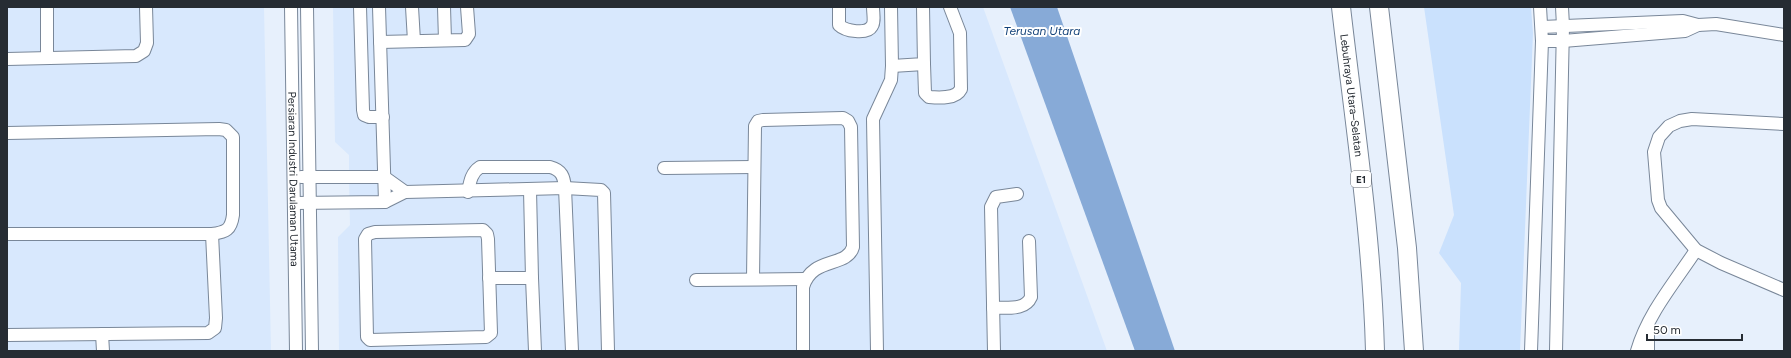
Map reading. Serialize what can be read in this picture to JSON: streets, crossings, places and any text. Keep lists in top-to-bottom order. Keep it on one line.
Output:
{"streets":{"highway":["Lebuhraya Utara–Selatan","E1"],"street":["Persiaran Industri Darulaman Utama"]},"water":["Terusan Utara"],"scale_bar":"50 m"}
